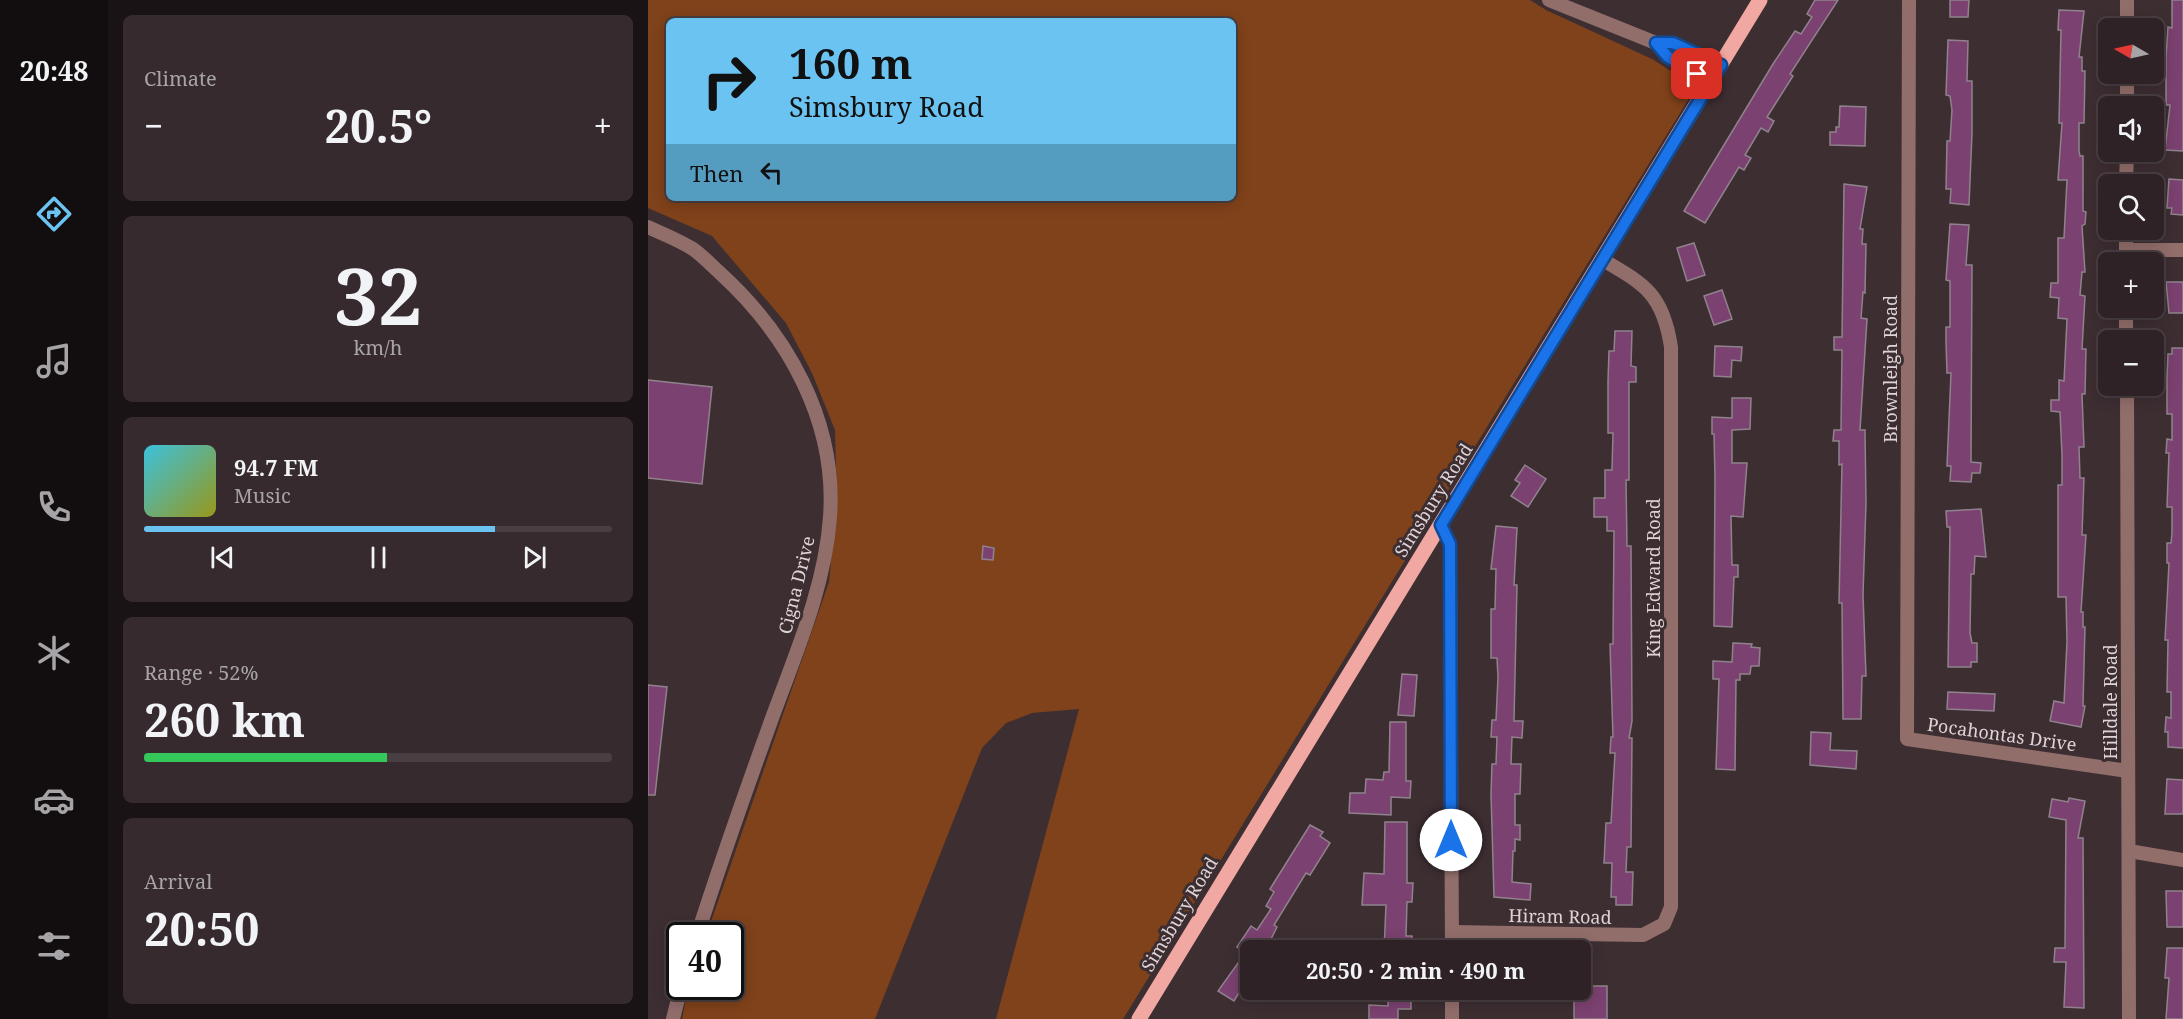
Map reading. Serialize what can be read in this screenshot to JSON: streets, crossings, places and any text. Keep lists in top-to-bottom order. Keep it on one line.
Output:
{"streets":{"main road":["Simsbury Road"],"street":["Brownleigh Road","King Edward Road","Cigna Drive","Hilldale Road","Pocahontas Drive","Hiram Road"]},"crossings":[["Brownleigh Road","Pocahontas Drive"],["Simsbury Road","King Edward Road"],["King Edward Road","Hiram Road"],["Hilldale Road","Pocahontas Drive"]],"north":"left","page":{"tabs":"20:48","tile":["Climate",["32","km/h"],["Range · 52%","260 km"],["Arrival","20:50"]],"map_buttons":["+","−"],"turn":["160 m","Simsbury Road"],"heat":["−","20.5°","+"],"then":"Then","song":["94.7 FM","Music"],"limit":"40","trip":"20:50 · 2 min · 490 m"}}
